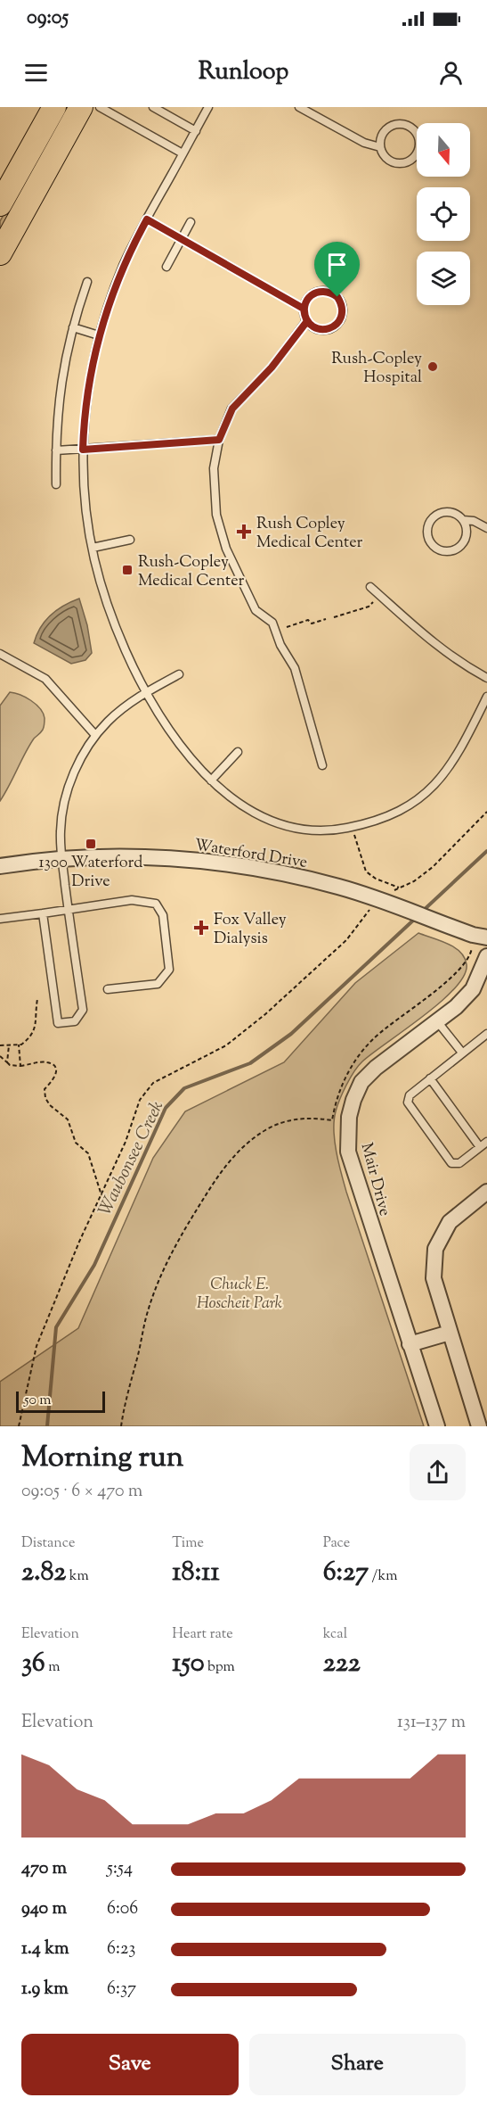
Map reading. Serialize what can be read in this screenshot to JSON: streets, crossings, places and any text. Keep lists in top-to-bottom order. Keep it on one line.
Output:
{"streets":{"street":["Waterford Drive","Mair Drive"]},"water":["Waubonsee Creek"],"parks":["Chuck E. Hoscheit Park"],"places":{"other":["Rush-Copley Hospital"],"health":["Rush Copley Medical Center","Fox Valley Dialysis"],"transit":["Rush-Copley Medical Center","1300 Waterford Drive"]},"scale_bar":"50 m","north":"bottom","page":{"status":"09:05","header":"Runloop","scale":"50 m","heading":["Morning run","09:05 · 6 × 470 m"],"stats":[["Distance","2.82 km"],["Time","18:11"],["Pace","6:27 /km"],["Elevation","36 m"],["Heart rate","150 bpm"],["kcal","222"]],"chart":["Elevation","131–137 m"],"list":[{"name":"470 m","note":"5:54"},{"name":"940 m","note":"6:06"},{"name":"1.4 km","note":"6:23"},{"name":"1.9 km","note":"6:37"}],"buttons":["Save","Share"]}}
